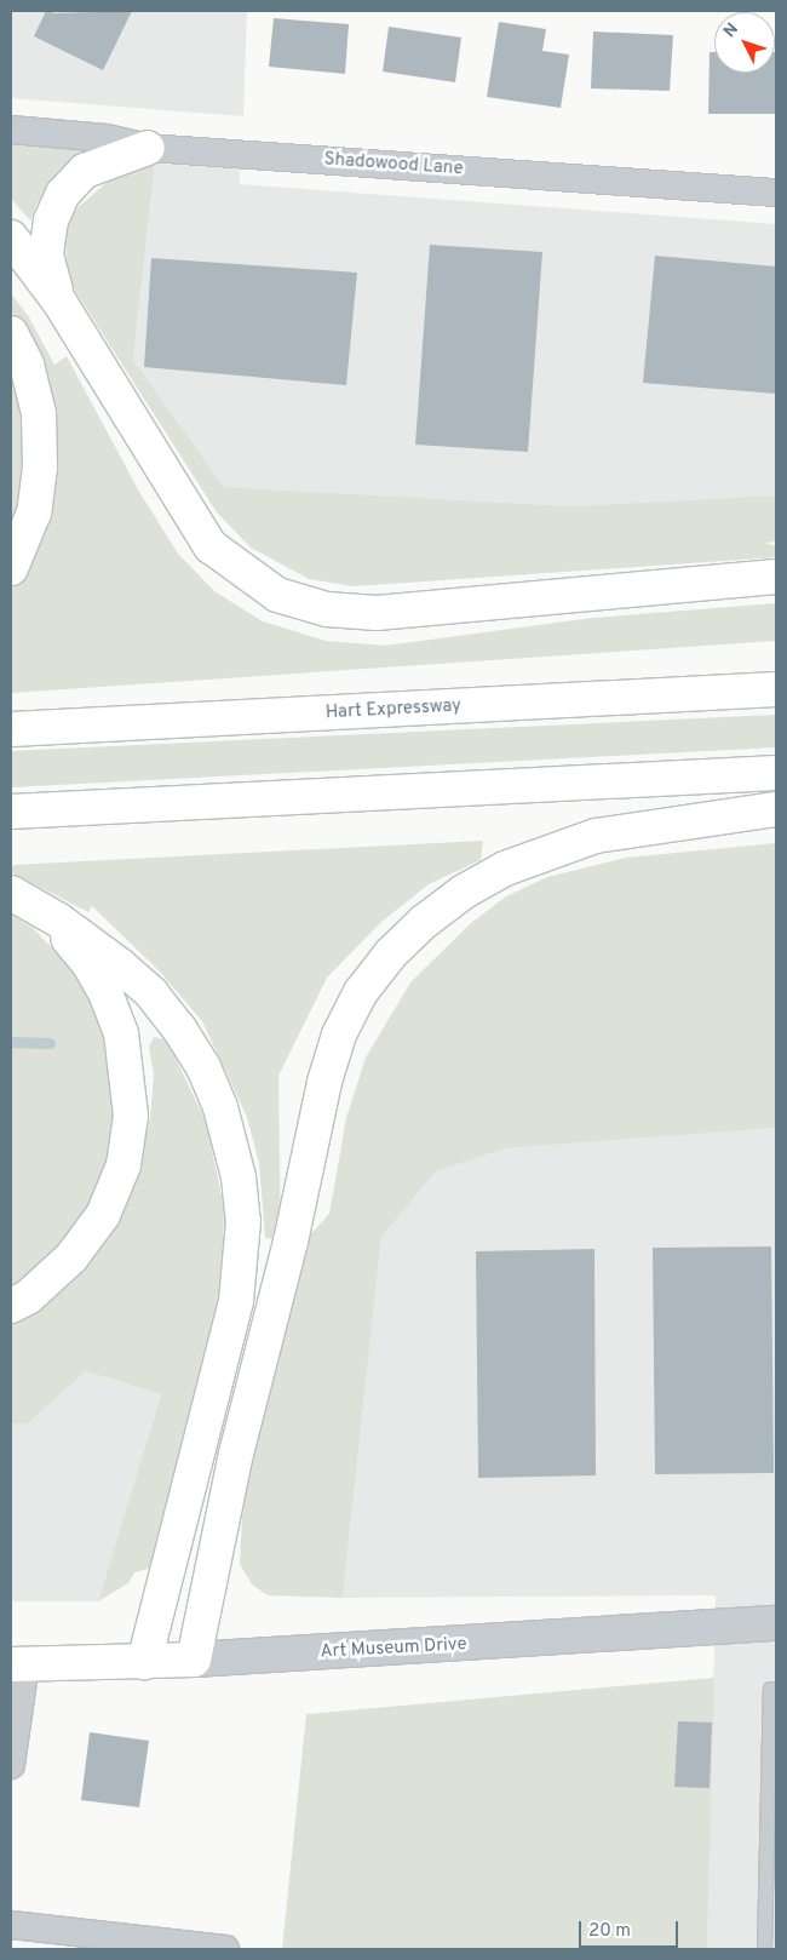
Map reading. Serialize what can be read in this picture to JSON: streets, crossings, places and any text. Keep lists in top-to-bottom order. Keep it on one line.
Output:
{"streets":{"main road":["Hart Expressway","Art Museum Drive"],"street":["Shadowood Lane"]},"scale_bar":"20 m","north":"top left"}
